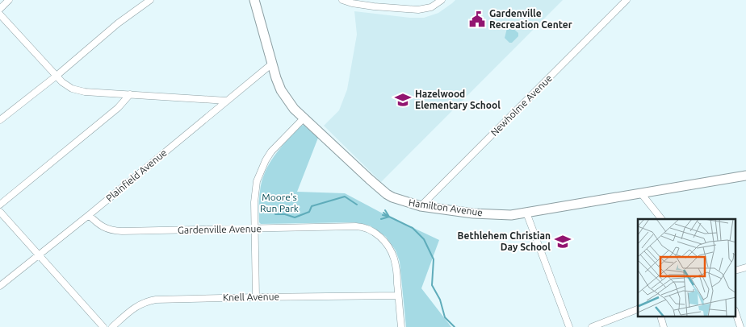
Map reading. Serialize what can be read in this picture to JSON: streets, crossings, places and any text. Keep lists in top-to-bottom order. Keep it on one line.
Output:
{"streets":{"street":["Newholme Avenue","Plainfield Avenue","Hamilton Avenue","Gardenville Avenue","Knell Avenue"]},"crossings":[["Newholme Avenue","Hamilton Avenue"],["Plainfield Avenue","Hamilton Avenue"],["Plainfield Avenue","Gardenville Avenue"],["Gardenville Avenue","Knell Avenue"]],"parks":["Moore's Run Park"],"places":{"public building":["Gardenville Recreation Center"],"school or university":["Hazelwood Elementary School","Bethlehem Christian Day School"]}}
